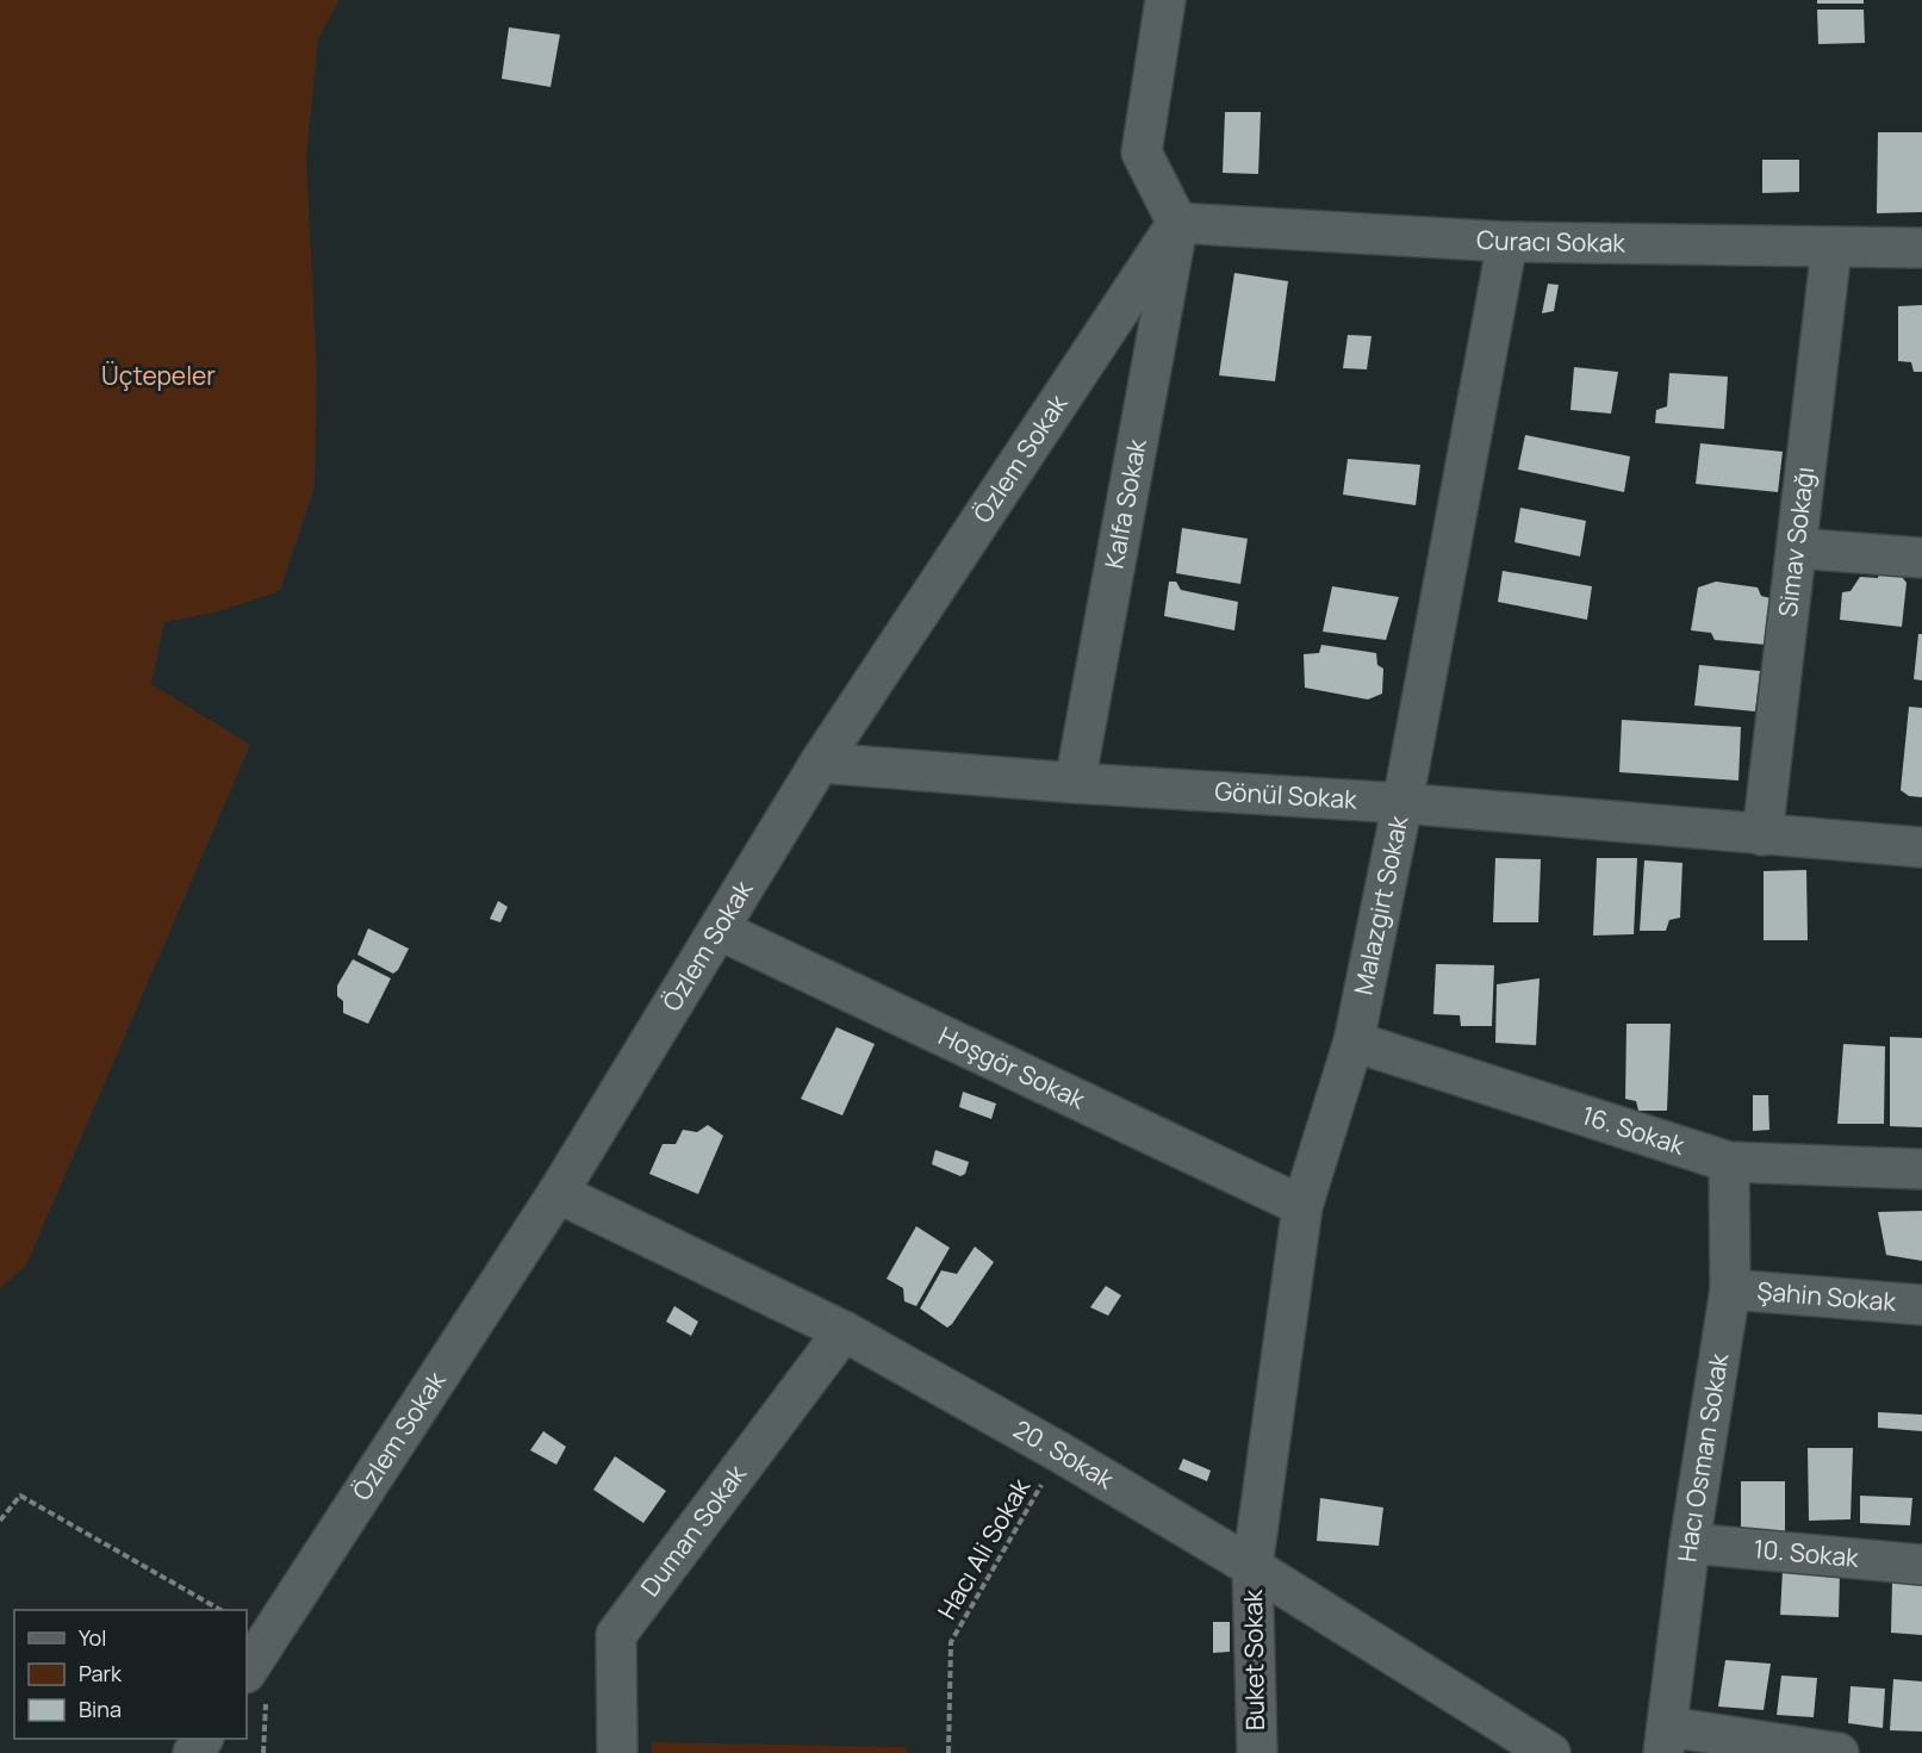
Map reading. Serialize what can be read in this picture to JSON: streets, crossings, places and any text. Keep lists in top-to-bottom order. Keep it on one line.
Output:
{"streets":{"street":["Curacı Sokak","Özlem Sokak","Kalfa Sokak","Simav Sokağı","Gönül Sokak","Malazgirt Sokak","Hoşgör Sokak","16. Sokak","Şahin Sokak","20. Sokak","Hacı Osman Sokak","Duman Sokak","10. Sokak","Buket Sokak"],"path":["Hacı Ali Sokak"]},"crossings":[["Curacı Sokak","Özlem Sokak"],["Curacı Sokak","Kalfa Sokak"],["Curacı Sokak","Simav Sokağı"],["Curacı Sokak","Malazgirt Sokak"],["Özlem Sokak","Kalfa Sokak"],["Özlem Sokak","Gönül Sokak"],["Özlem Sokak","Hoşgör Sokak"],["Özlem Sokak","20. Sokak"],["Kalfa Sokak","Gönül Sokak"],["Simav Sokağı","Gönül Sokak"],["Gönül Sokak","Malazgirt Sokak"],["Malazgirt Sokak","Hoşgör Sokak"],["Malazgirt Sokak","16. Sokak"],["Malazgirt Sokak","20. Sokak"],["Malazgirt Sokak","Buket Sokak"],["16. Sokak","Hacı Osman Sokak"],["Şahin Sokak","Hacı Osman Sokak"],["20. Sokak","Duman Sokak"],["20. Sokak","Hacı Ali Sokak"],["20. Sokak","Buket Sokak"],["Hacı Osman Sokak","10. Sokak"]],"parks":["Üçtepeler"],"legend":["Yol","Park","Bina"]}
